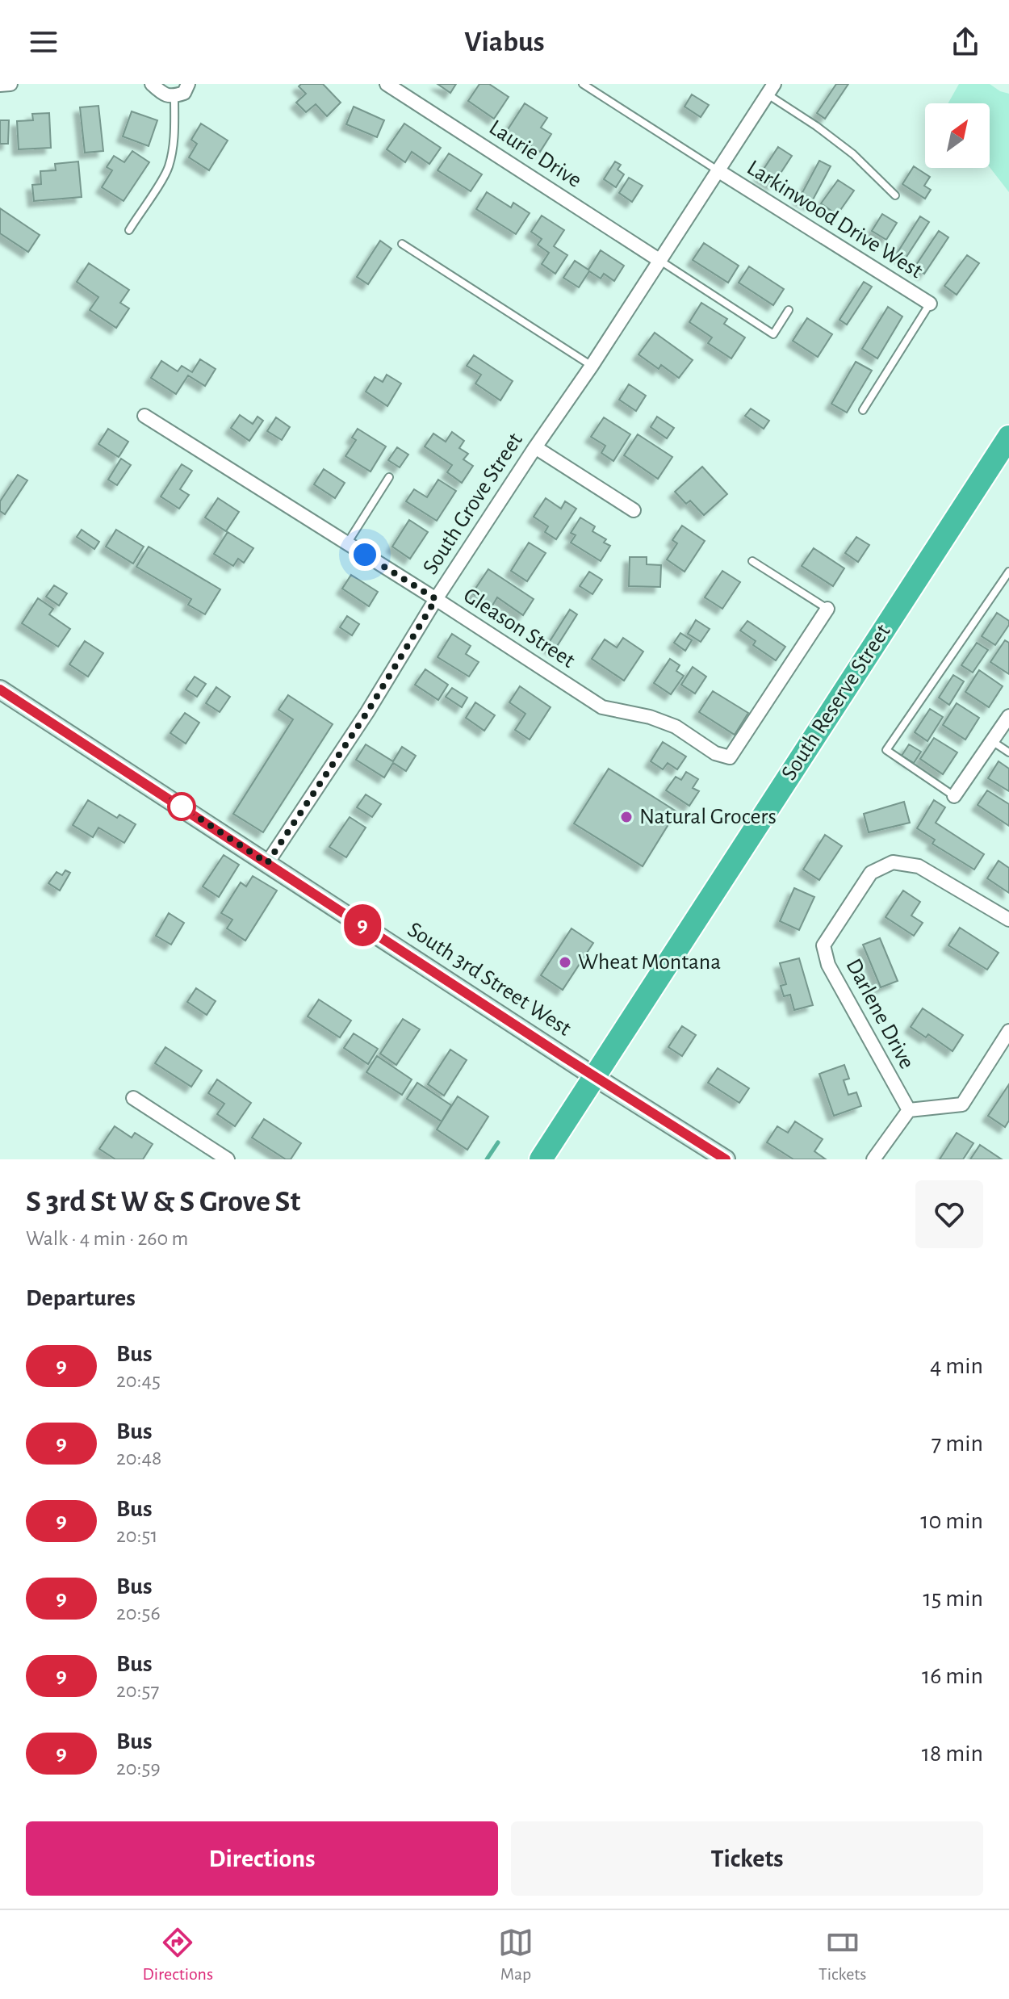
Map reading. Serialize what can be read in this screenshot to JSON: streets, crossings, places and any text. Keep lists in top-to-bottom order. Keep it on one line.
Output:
{"streets":{"highway":["South Reserve Street"],"street":["Laurie Drive","Larkinwood Drive West","South Grove Street","Gleason Street","South 3rd Street West","Darlene Drive"]},"crossings":[["Laurie Drive","South Grove Street"],["Larkinwood Drive West","South Grove Street"],["South Grove Street","Gleason Street"],["South Grove Street","South 3rd Street West"],["South Reserve Street","South 3rd Street West"]],"places":["Natural Grocers","Wheat Montana"],"lines":["bus line 9"],"north":"top right","page":{"header":"Viabus","on_map":"9","heading":[["S 3rd St W & S Grove St","Walk · 4 min · 260 m"],"Departures"],"list":[{"mark":"9","name":"Bus","note":"20:45","value":"4 min"},{"mark":"9","name":"Bus","note":"20:48","value":"7 min"},{"mark":"9","name":"Bus","note":"20:51","value":"10 min"},{"mark":"9","name":"Bus","note":"20:56","value":"15 min"},{"mark":"9","name":"Bus","note":"20:57","value":"16 min"},{"mark":"9","name":"Bus","note":"20:59","value":"18 min"}],"buttons":["Directions","Tickets"],"tabs":["Directions","Map","Tickets"]}}
